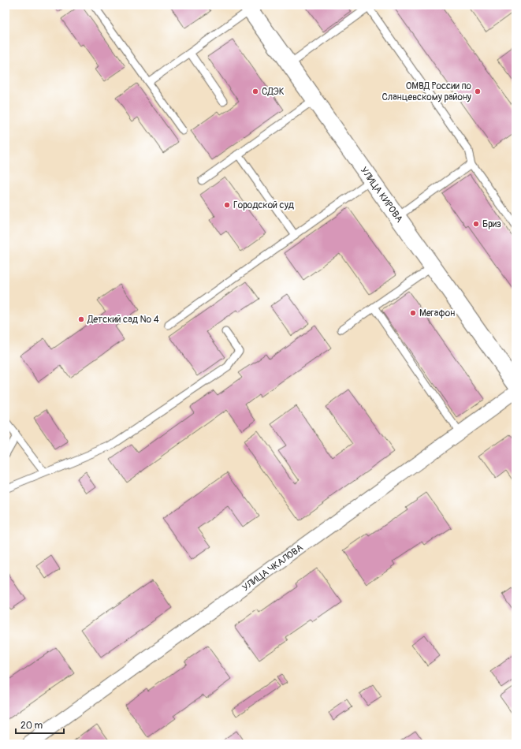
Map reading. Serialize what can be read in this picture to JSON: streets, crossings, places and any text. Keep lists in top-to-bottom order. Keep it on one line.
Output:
{"streets":{"street":["УЛИЦА КИРОВА","УЛИЦА ЧКАЛОВА"]},"places":["СДЭК","ОМВД России по Сланцевскому району","Городской суд","Бриз","Мегафон","Детский сад № 4"],"scale_bar":"20 m"}
